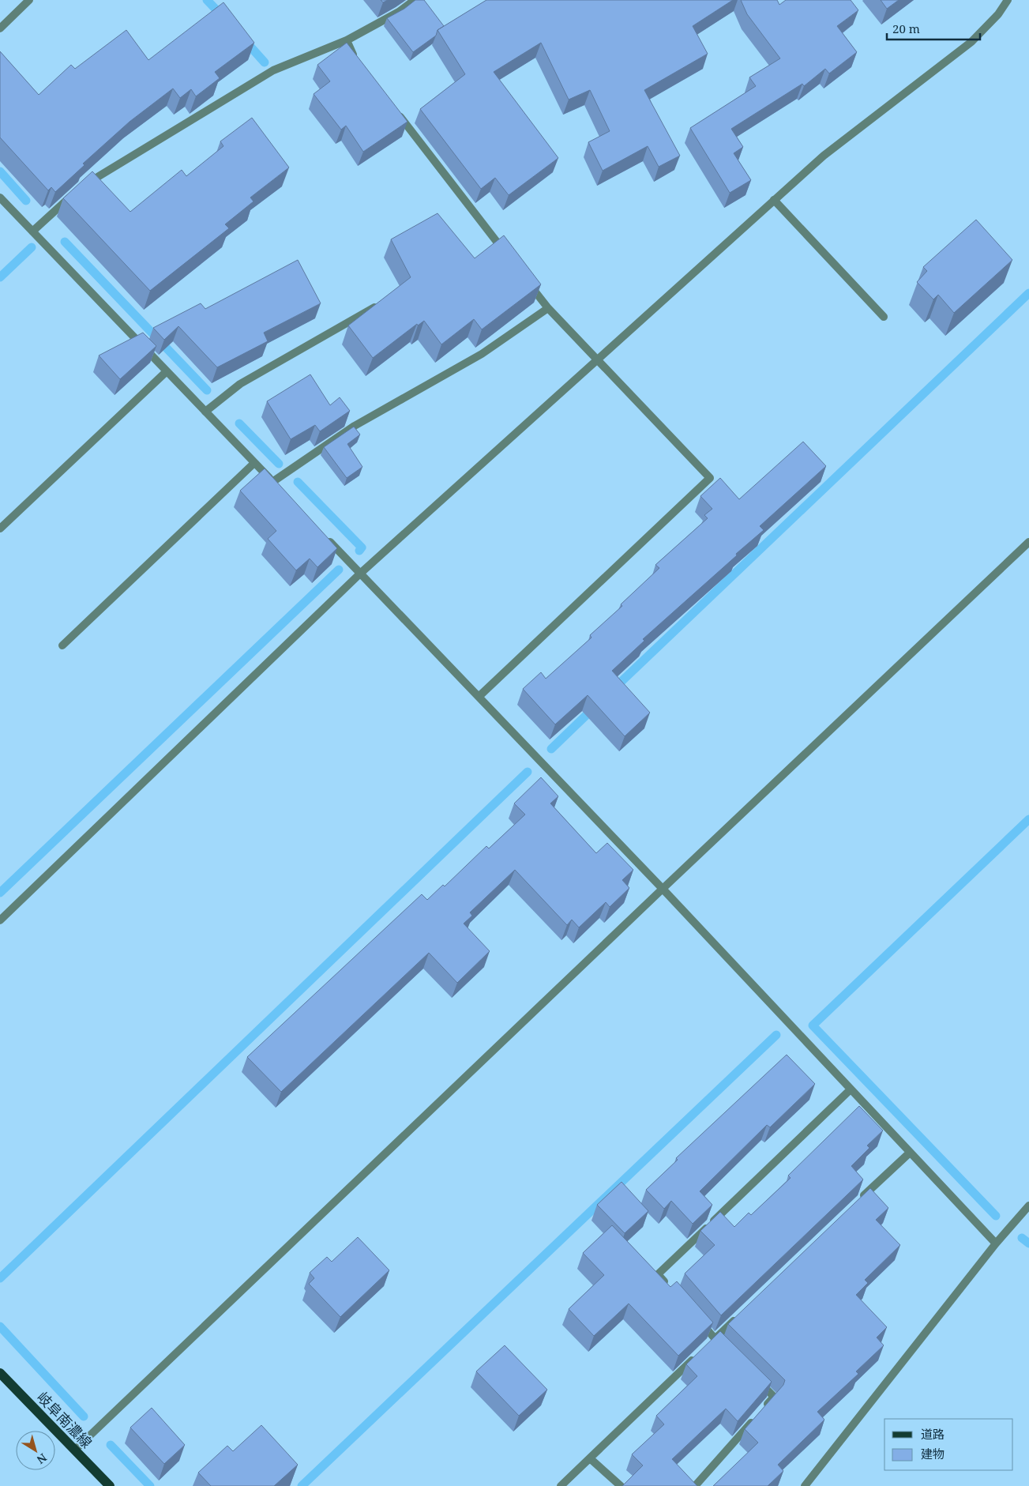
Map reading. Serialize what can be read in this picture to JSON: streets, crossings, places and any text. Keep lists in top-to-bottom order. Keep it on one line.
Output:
{"streets":{"main road":["岐阜南濃線"]},"legend":["道路","建物"],"scale_bar":"20 m","north":"bottom right"}
